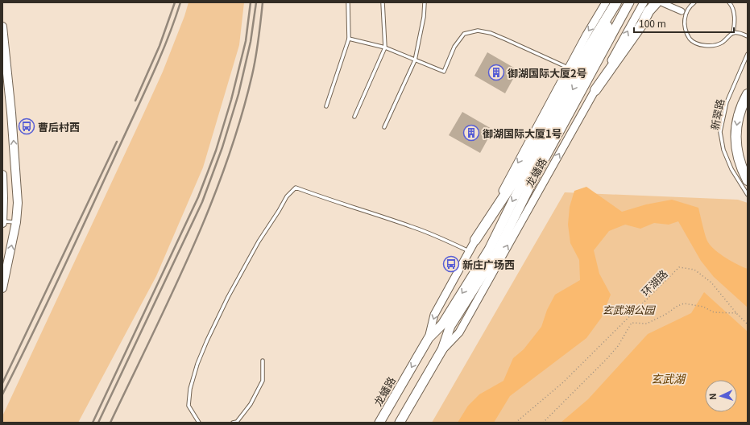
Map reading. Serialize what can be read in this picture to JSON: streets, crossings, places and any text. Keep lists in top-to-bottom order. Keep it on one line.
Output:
{"streets":{"main road":["龙蟠路"],"lane":["新翠路"],"path":["环湖路"]},"water":["玄武湖"],"parks":["玄武湖公园"],"places":{"building":["御湖国际大厦2号","御湖国际大厦1号"],"bus stop":["曹后村西","新庄广场西"]},"scale_bar":"100 m","north":"left"}
